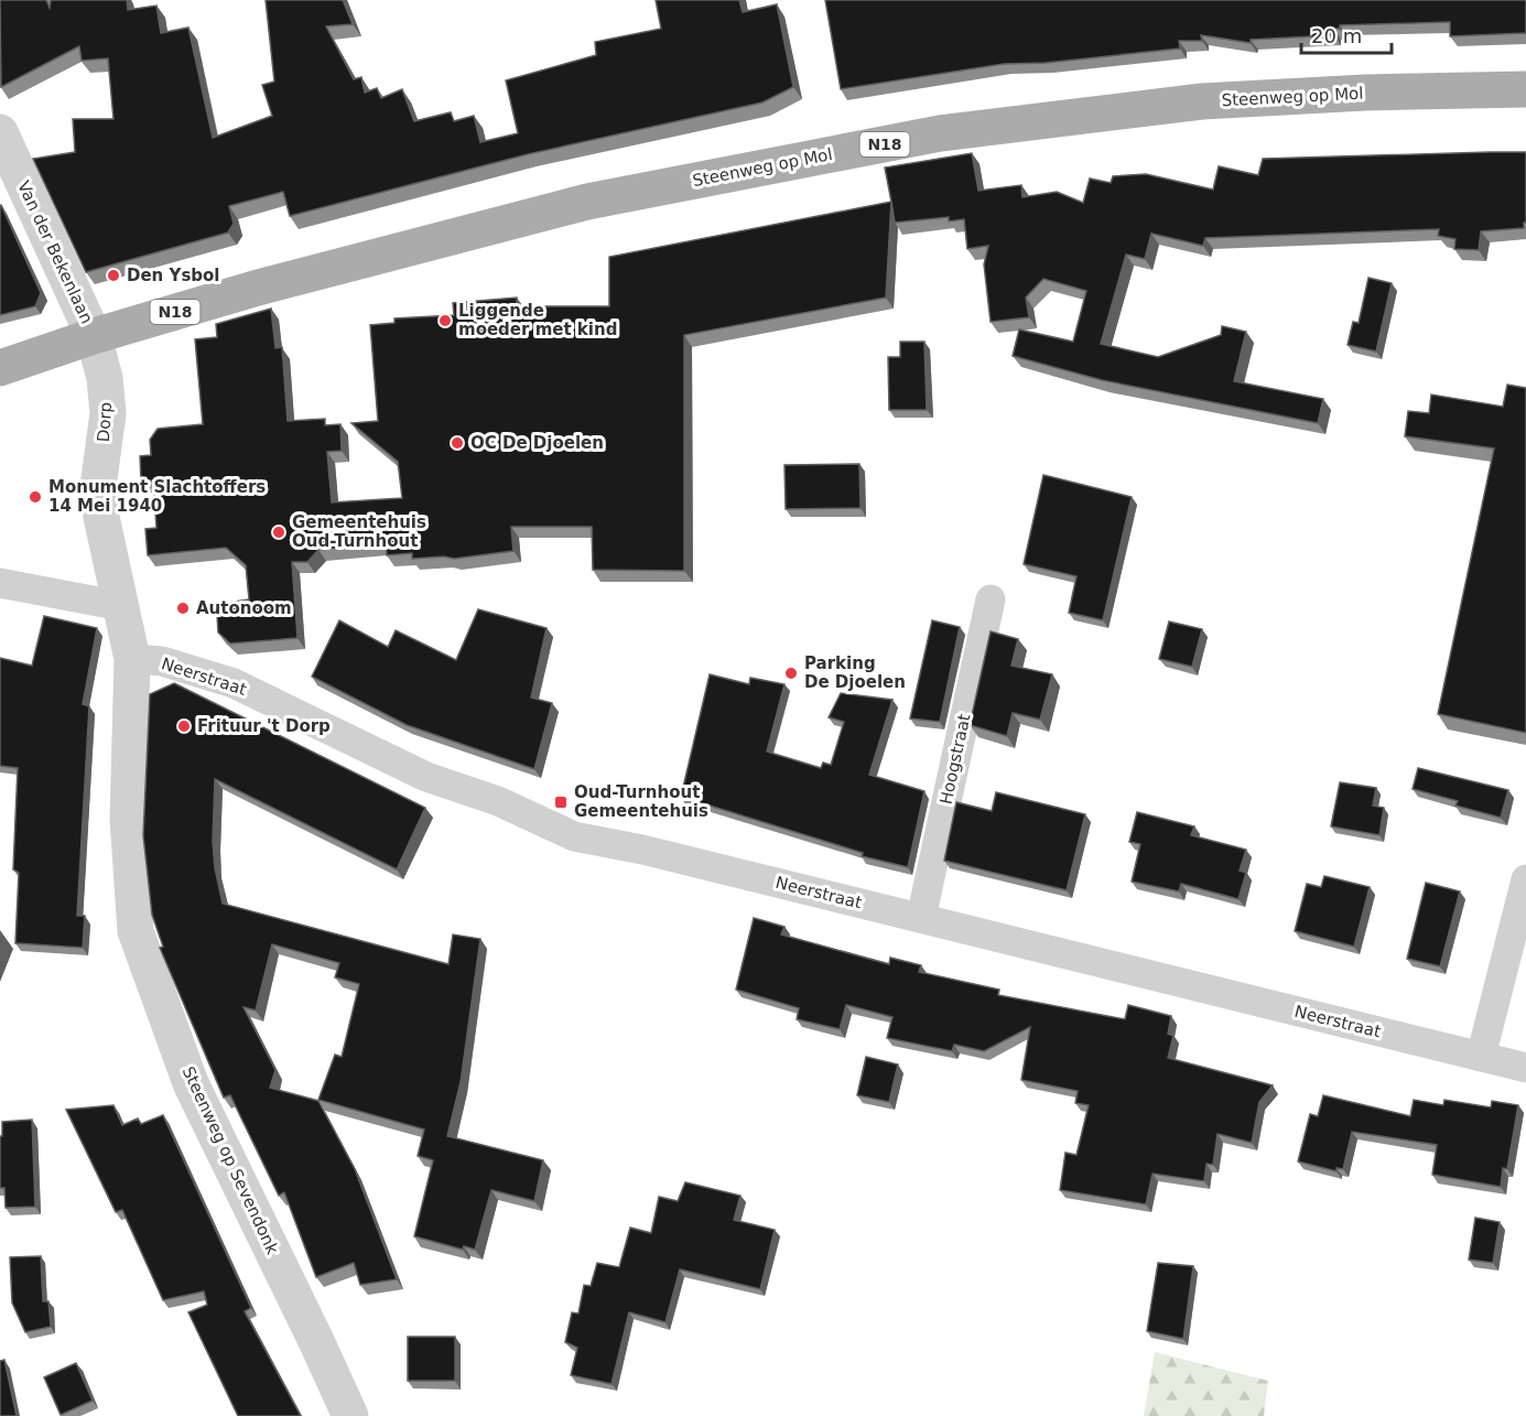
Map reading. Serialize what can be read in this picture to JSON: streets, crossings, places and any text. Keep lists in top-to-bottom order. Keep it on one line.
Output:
{"streets":{"main road":["Steenweg op Mol","N18"],"street":["Van der Bekenlaan","Dorp","Neerstraat","Hoogstraat","Steenweg op Sevendonk"]},"crossings":[["Steenweg op Mol","N18"],["Steenweg op Mol","Van der Bekenlaan"],["Steenweg op Mol","Dorp"],["N18","Van der Bekenlaan"],["N18","Dorp"],["Van der Bekenlaan","Dorp"],["Dorp","Neerstraat"],["Dorp","Steenweg op Sevendonk"],["Neerstraat","Hoogstraat"],["Neerstraat","Steenweg op Sevendonk"]],"places":{"other":["Den Ysbol","Liggende moeder met kind","OC De Djoelen","Monument Slachtoffers 14 Mei 1940","Gemeentehuis Oud-Turnhout","Autonoom","Parking De Djoelen","Frituur 't Dorp"],"transit":["Oud-Turnhout Gemeentehuis"]},"scale_bar":"20 m"}
